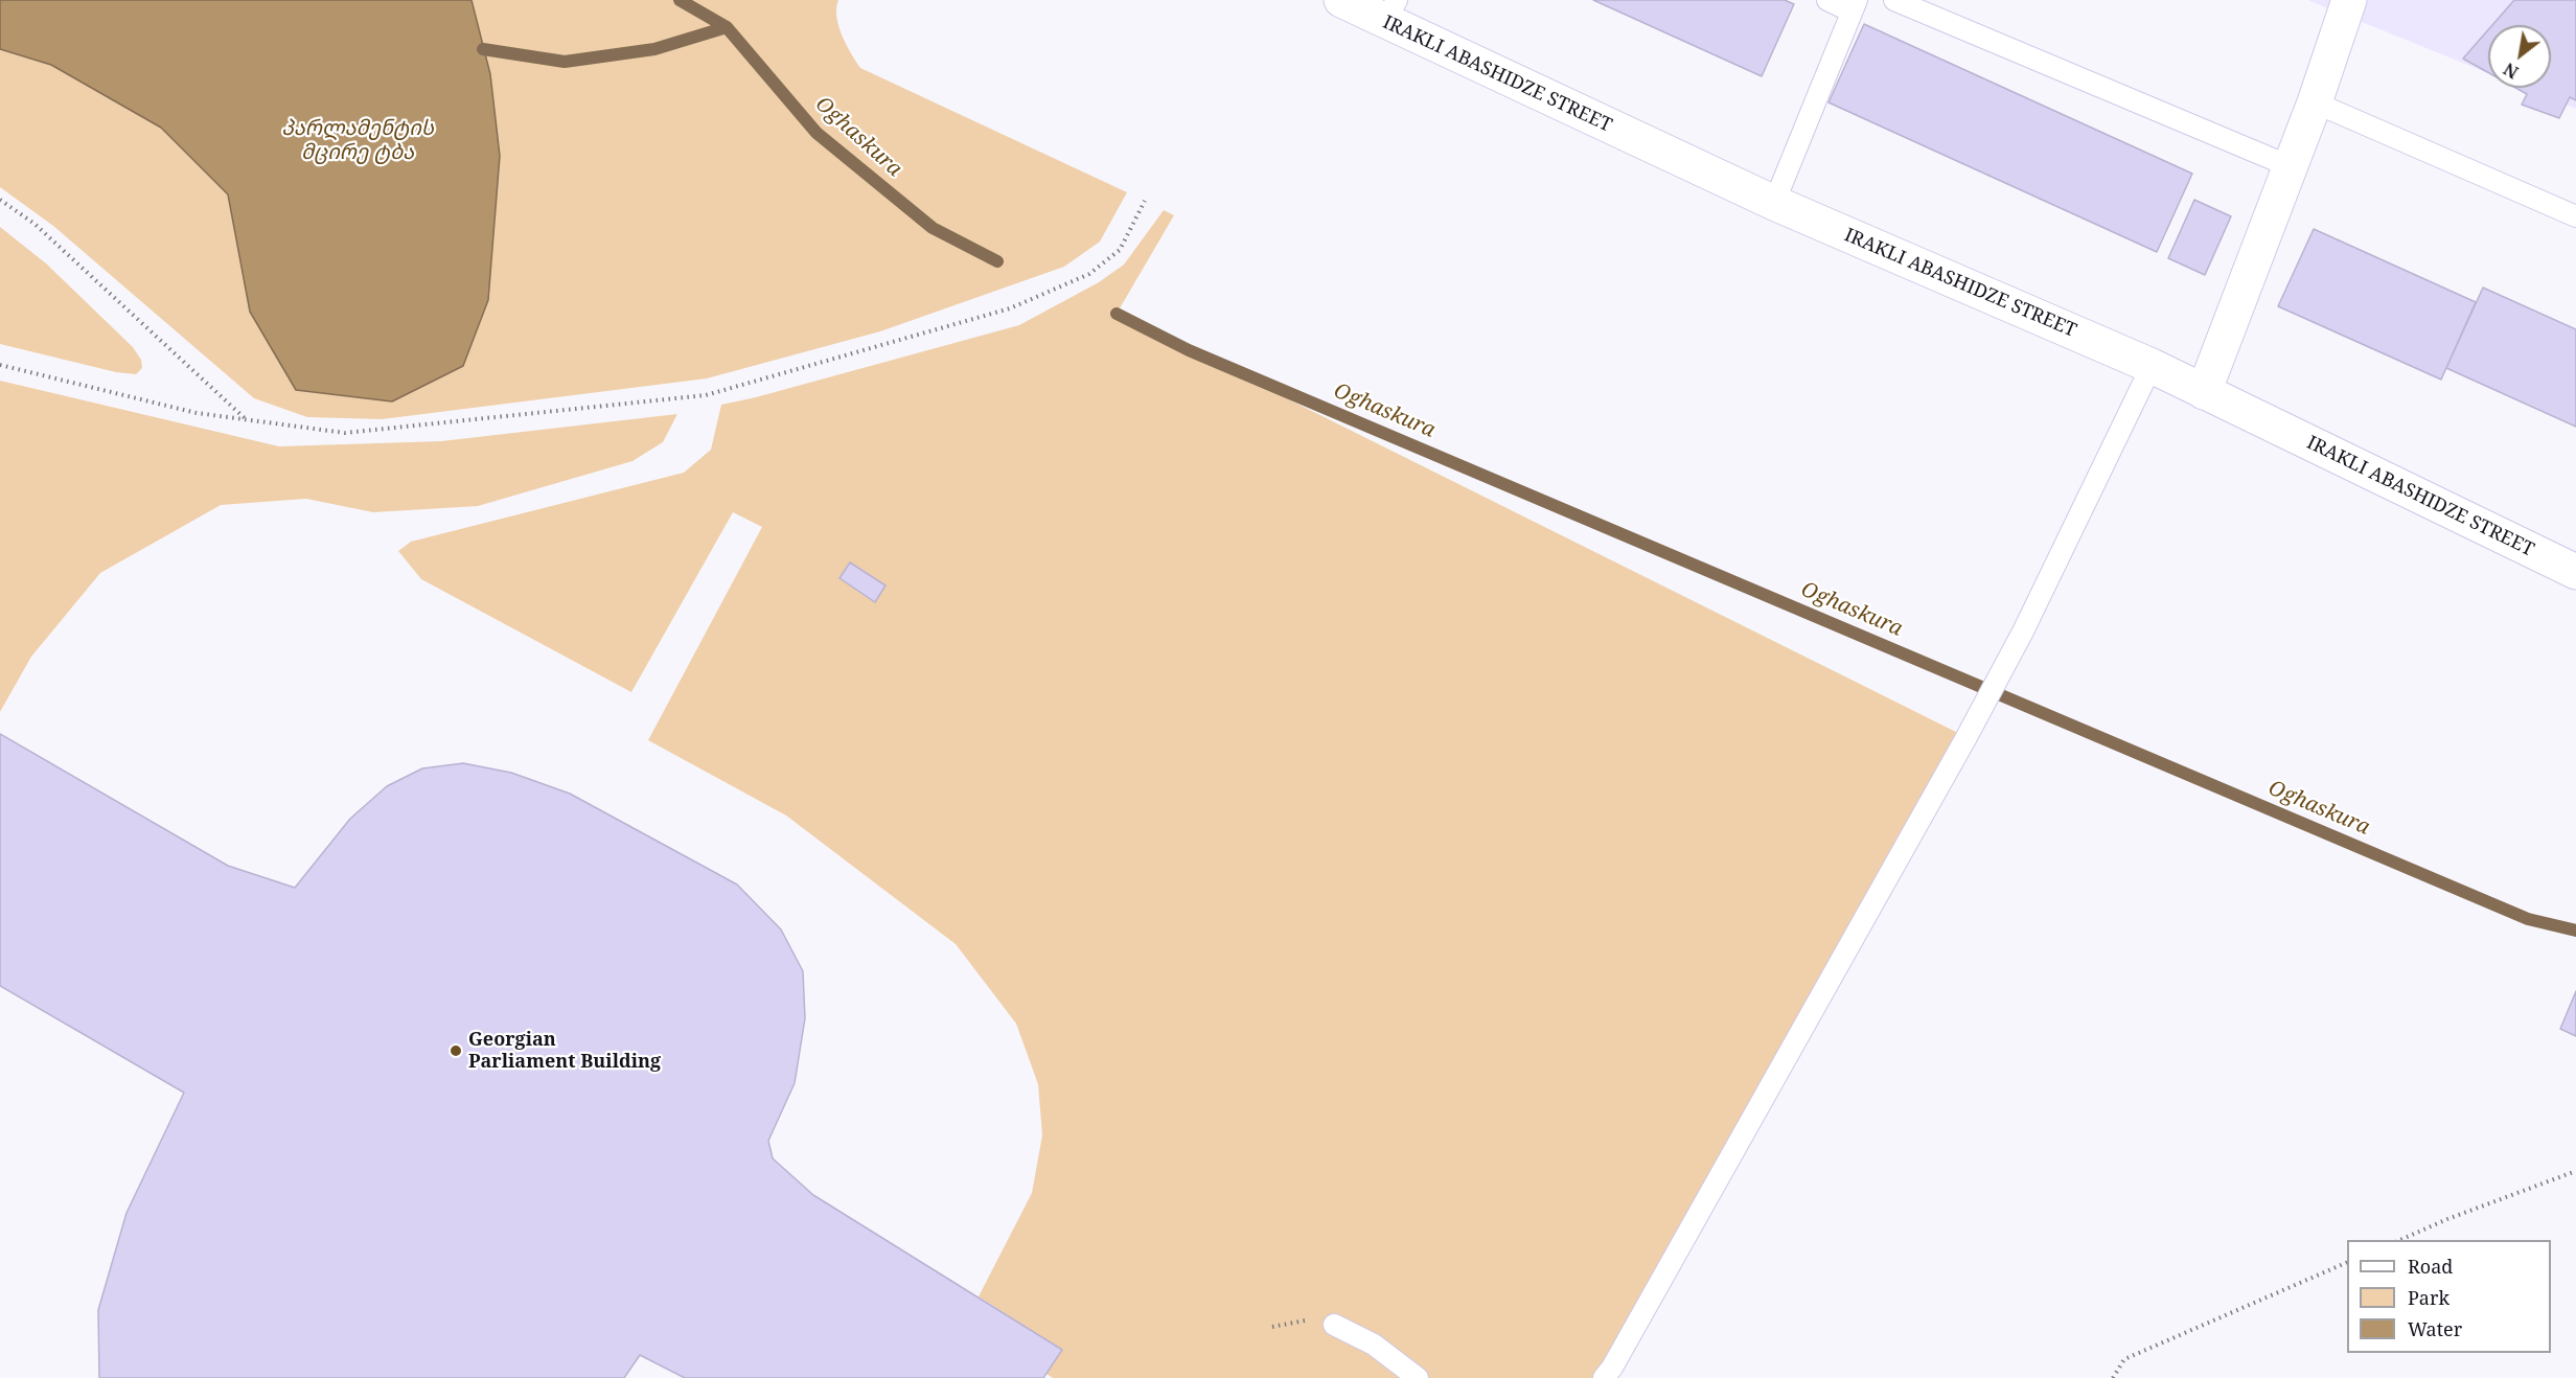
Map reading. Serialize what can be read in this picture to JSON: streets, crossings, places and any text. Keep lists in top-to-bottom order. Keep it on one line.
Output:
{"streets":{"main road":["IRAKLI ABASHIDZE STREET"]},"water":["პარლამენტის მცირე ტბა","Oghaskura"],"places":["Georgian Parliament Building"],"legend":["Road","Park","Water"],"north":"bottom left"}
